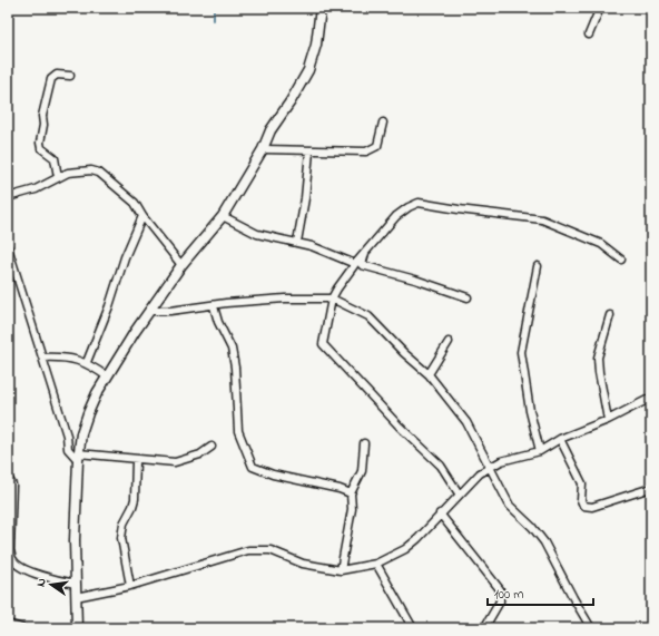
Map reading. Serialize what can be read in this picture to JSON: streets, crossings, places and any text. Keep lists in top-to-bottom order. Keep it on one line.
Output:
{"scale_bar":"100 m","north":"left"}
